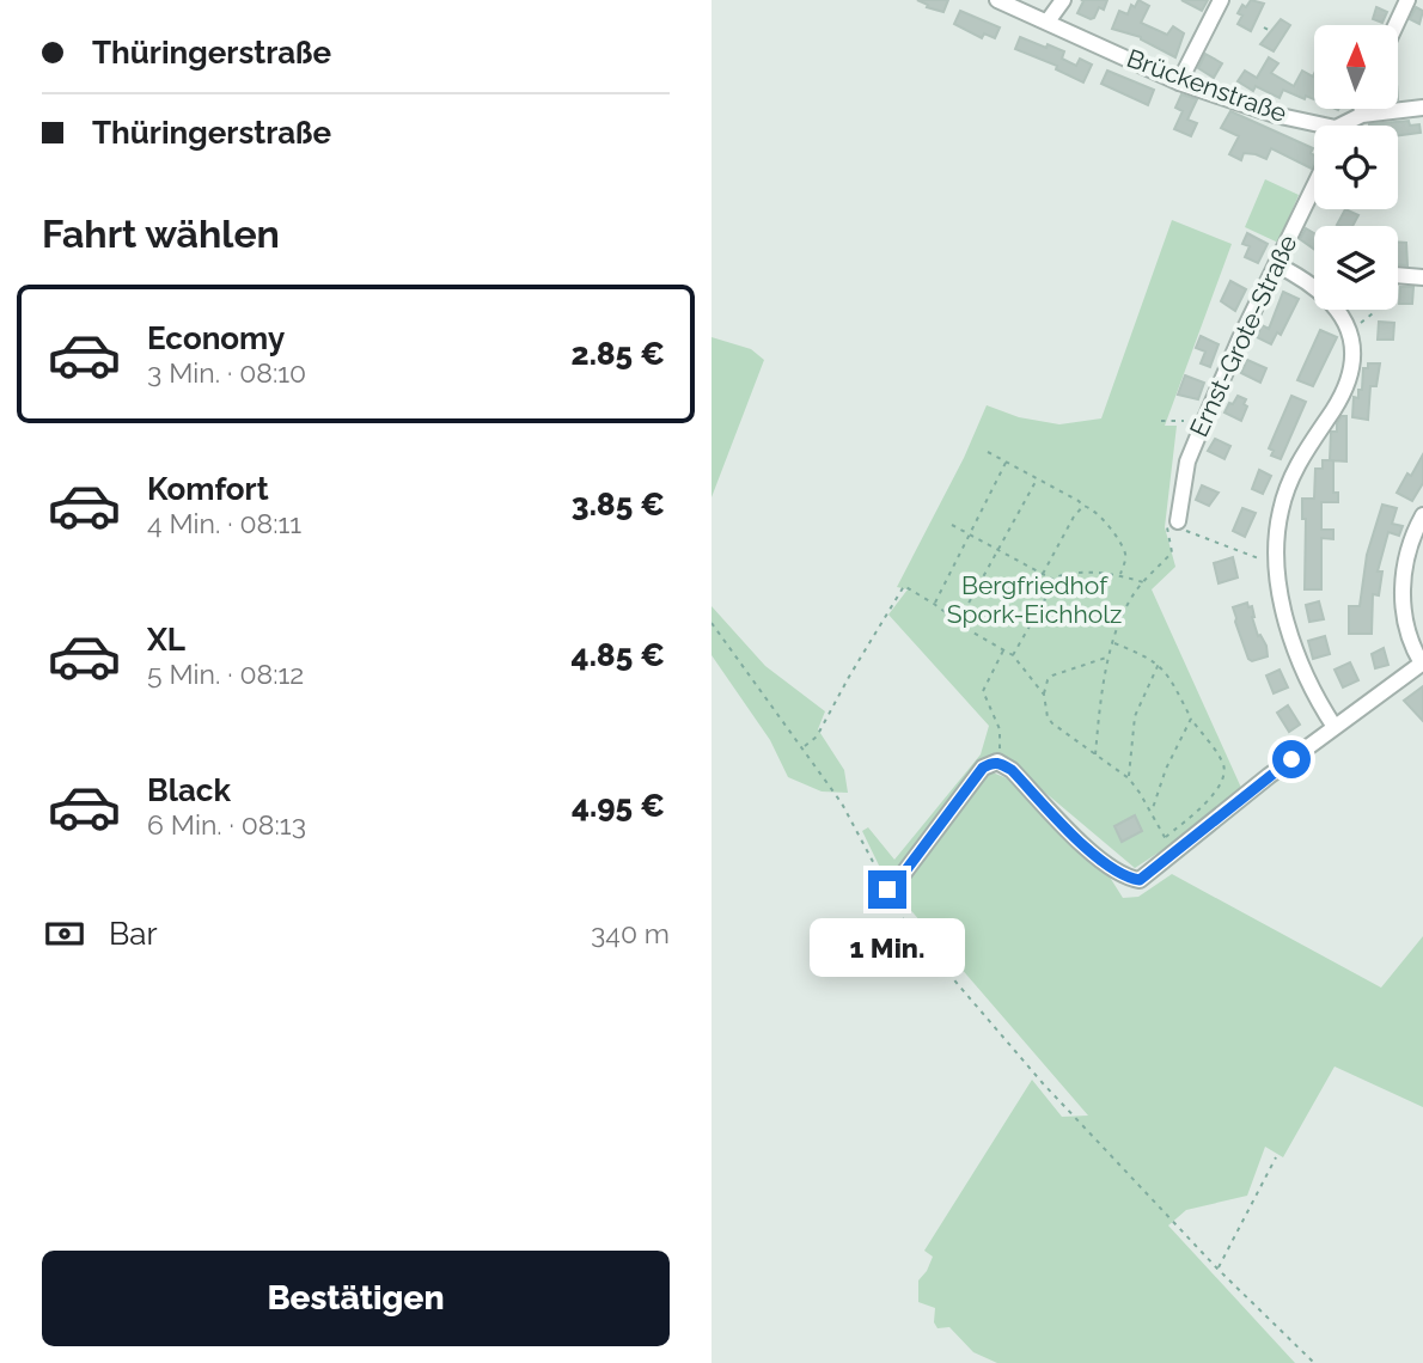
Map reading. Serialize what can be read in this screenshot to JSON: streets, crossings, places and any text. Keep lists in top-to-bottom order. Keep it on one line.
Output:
{"streets":{"street":["Brückenstraße","Ernst-Grote-Straße"]},"parks":["Bergfriedhof Spork-Eichholz"],"north":"top","page":{"banner":["Thüringerstraße","Thüringerstraße"],"heading":"Fahrt wählen","list":[{"name":"Economy","note":"3 Min. · 08:10","value":"2.85 €"},{"name":"Komfort","note":"4 Min. · 08:11","value":"3.85 €"},{"name":"XL","note":"5 Min. · 08:12","value":"4.85 €"},{"name":"Black","note":"6 Min. · 08:13","value":"4.95 €"}],"pay":["Bar","340 m"],"bubble":"1 Min.","buttons":"Bestätigen"}}
